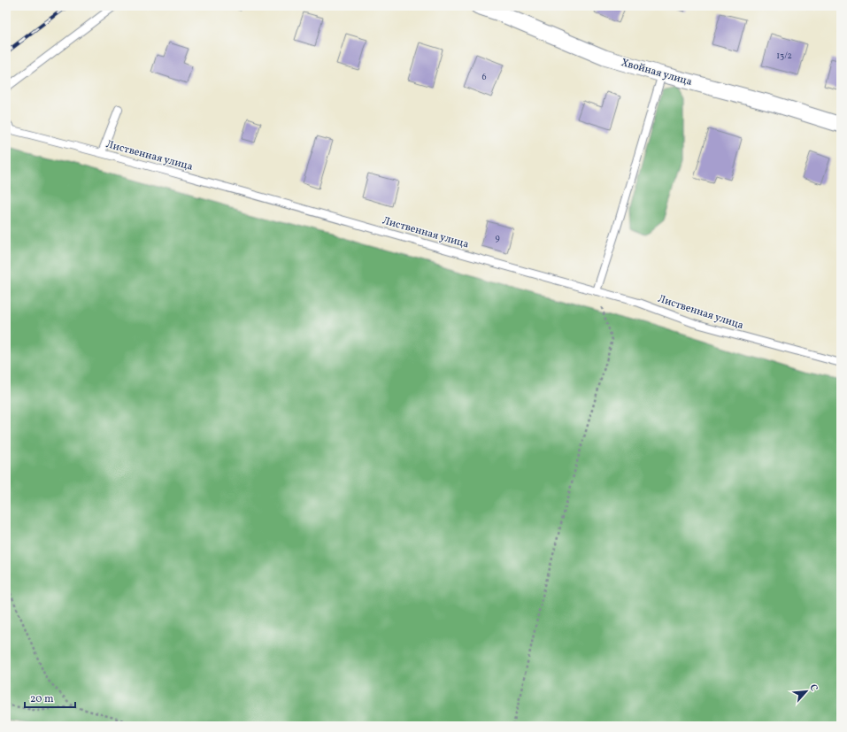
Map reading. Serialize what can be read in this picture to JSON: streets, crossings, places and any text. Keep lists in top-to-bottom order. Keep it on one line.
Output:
{"streets":{"street":["Хвойная улица"],"lane":["Лиственная улица"]},"house_numbers":["13/2","6","9"],"scale_bar":"20 m","north":"top right"}
